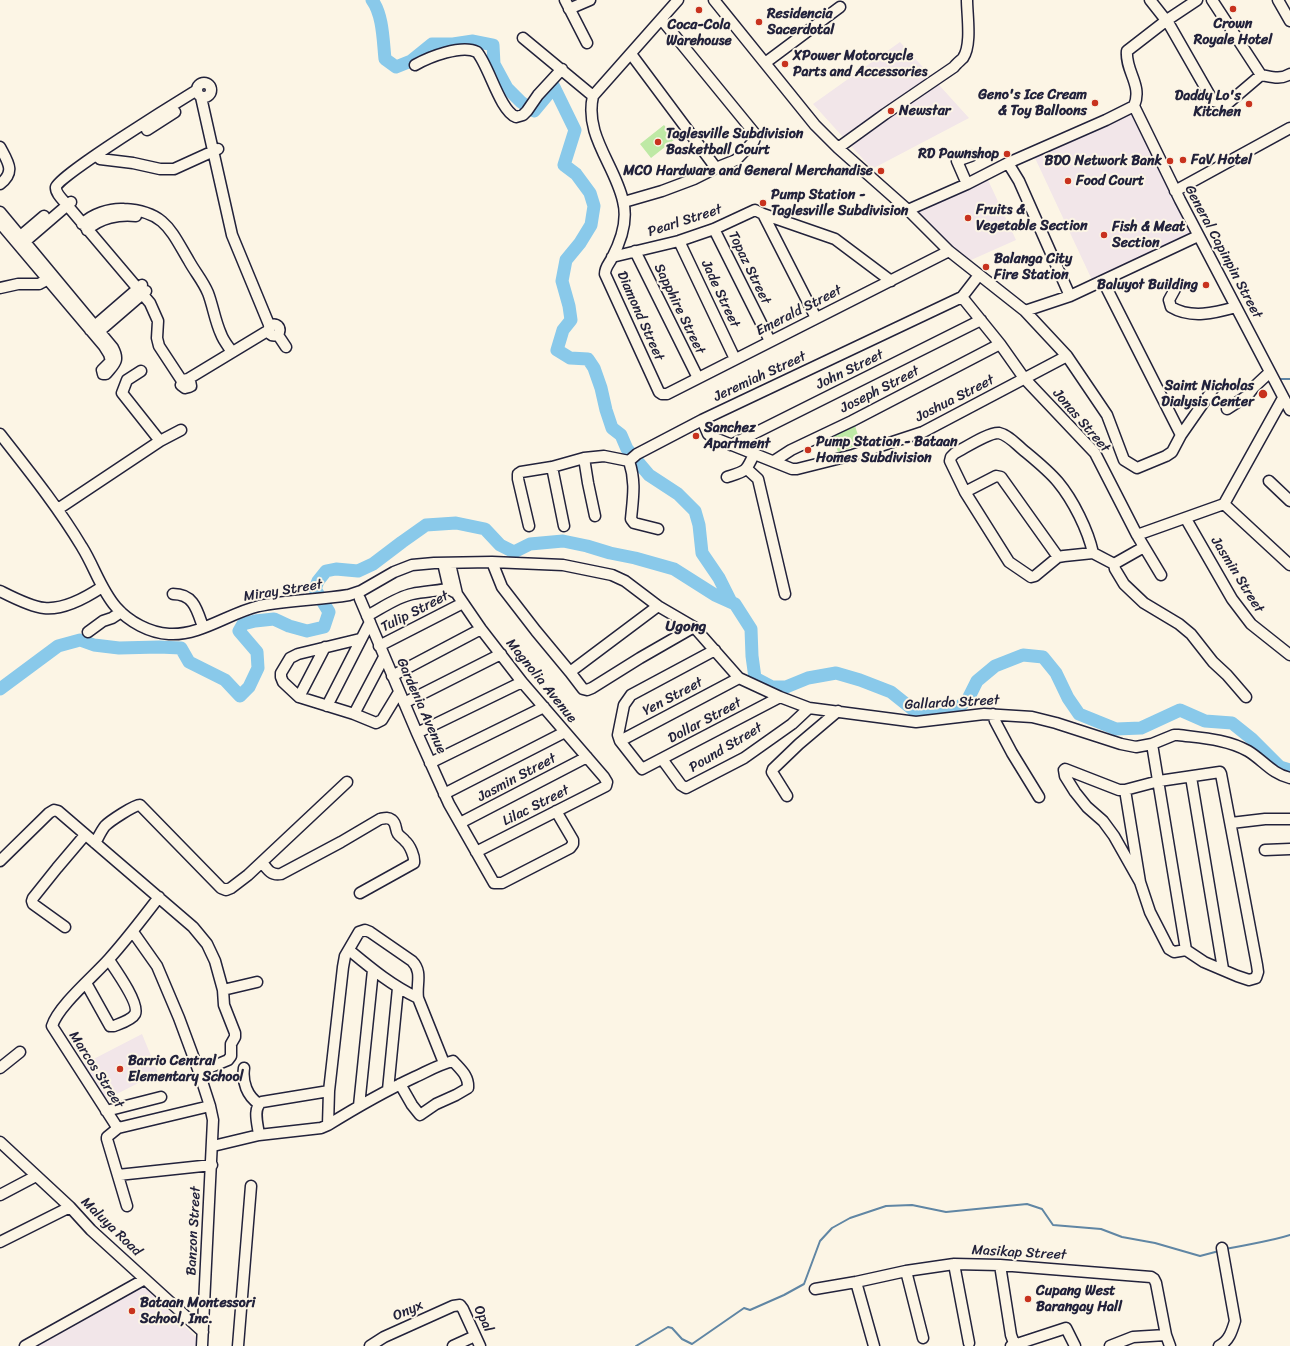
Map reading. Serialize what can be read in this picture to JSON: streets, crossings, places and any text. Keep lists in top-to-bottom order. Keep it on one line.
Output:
{"streets":{"street":["Pearl Street","General Capinpin Street","Topaz Street","Jade Street","Sapphire Street","Emerald Street","Diamond Street","John Street","Jeremiah Street","Joseph Street","Joshua Street","Jonas Street","Jasmin Street","Miray Street","Tulip Street","Magnolia Avenue","Yen Street","Gallardo Street","Gardenia Avenue","Dollar Street","Pound Street","Lilac Street","Marcos Street","Maluya Road","Banzon Street","Masikap Street","Onyx","Opal"]},"crossings":[["Pearl Street","Topaz Street"],["Pearl Street","Jade Street"],["Pearl Street","Sapphire Street"],["Pearl Street","Emerald Street"],["Pearl Street","Diamond Street"],["Topaz Street","Emerald Street"],["Jade Street","Emerald Street"],["Sapphire Street","Emerald Street"],["Emerald Street","Diamond Street"],["John Street","Joshua Street"],["John Street","Jonas Street"],["Jeremiah Street","Joshua Street"],["Jeremiah Street","Jonas Street"],["Joseph Street","Joshua Street"],["Joseph Street","Jonas Street"],["Joshua Street","Jonas Street"],["Jasmin Street","Magnolia Avenue"],["Jasmin Street","Gardenia Avenue"],["Miray Street","Magnolia Avenue"],["Miray Street","Gallardo Street"],["Tulip Street","Magnolia Avenue"],["Tulip Street","Gardenia Avenue"],["Magnolia Avenue","Lilac Street"],["Yen Street","Gallardo Street"],["Yen Street","Dollar Street"],["Gallardo Street","Dollar Street"],["Gallardo Street","Pound Street"],["Gardenia Avenue","Lilac Street"],["Dollar Street","Pound Street"],["Maluya Road","Banzon Street"],["Onyx","Opal"]],"districts":["Ugong"],"places":["Crown Royale Hotel","Coca-Cola Warehouse","Residencia Sacerdotal","XPower Motorcycle Parts and Accessories","Geno's Ice Cream & Toy Balloons","Daddy Lo's Kitchen","Newstar","Taglesville Subdivision Basketball Court","RD Pawnshop","FaV Hotel","BDO Network Bank","MCO Hardware and General Merchandise","Food Court","Pump Station - Taglesville Subdivision","Fruits & Vegetable Section","Fish & Meat Section","Balanga City Fire Station","Baluyot Building","Saint Nicholas Dialysis Center","Sanchez Apartment","Pump Station - Bataan Homes Subdivision","Barrio Central Elementary School","Cupang West Barangay Hall","Bataan Montessori School, Inc."]}
